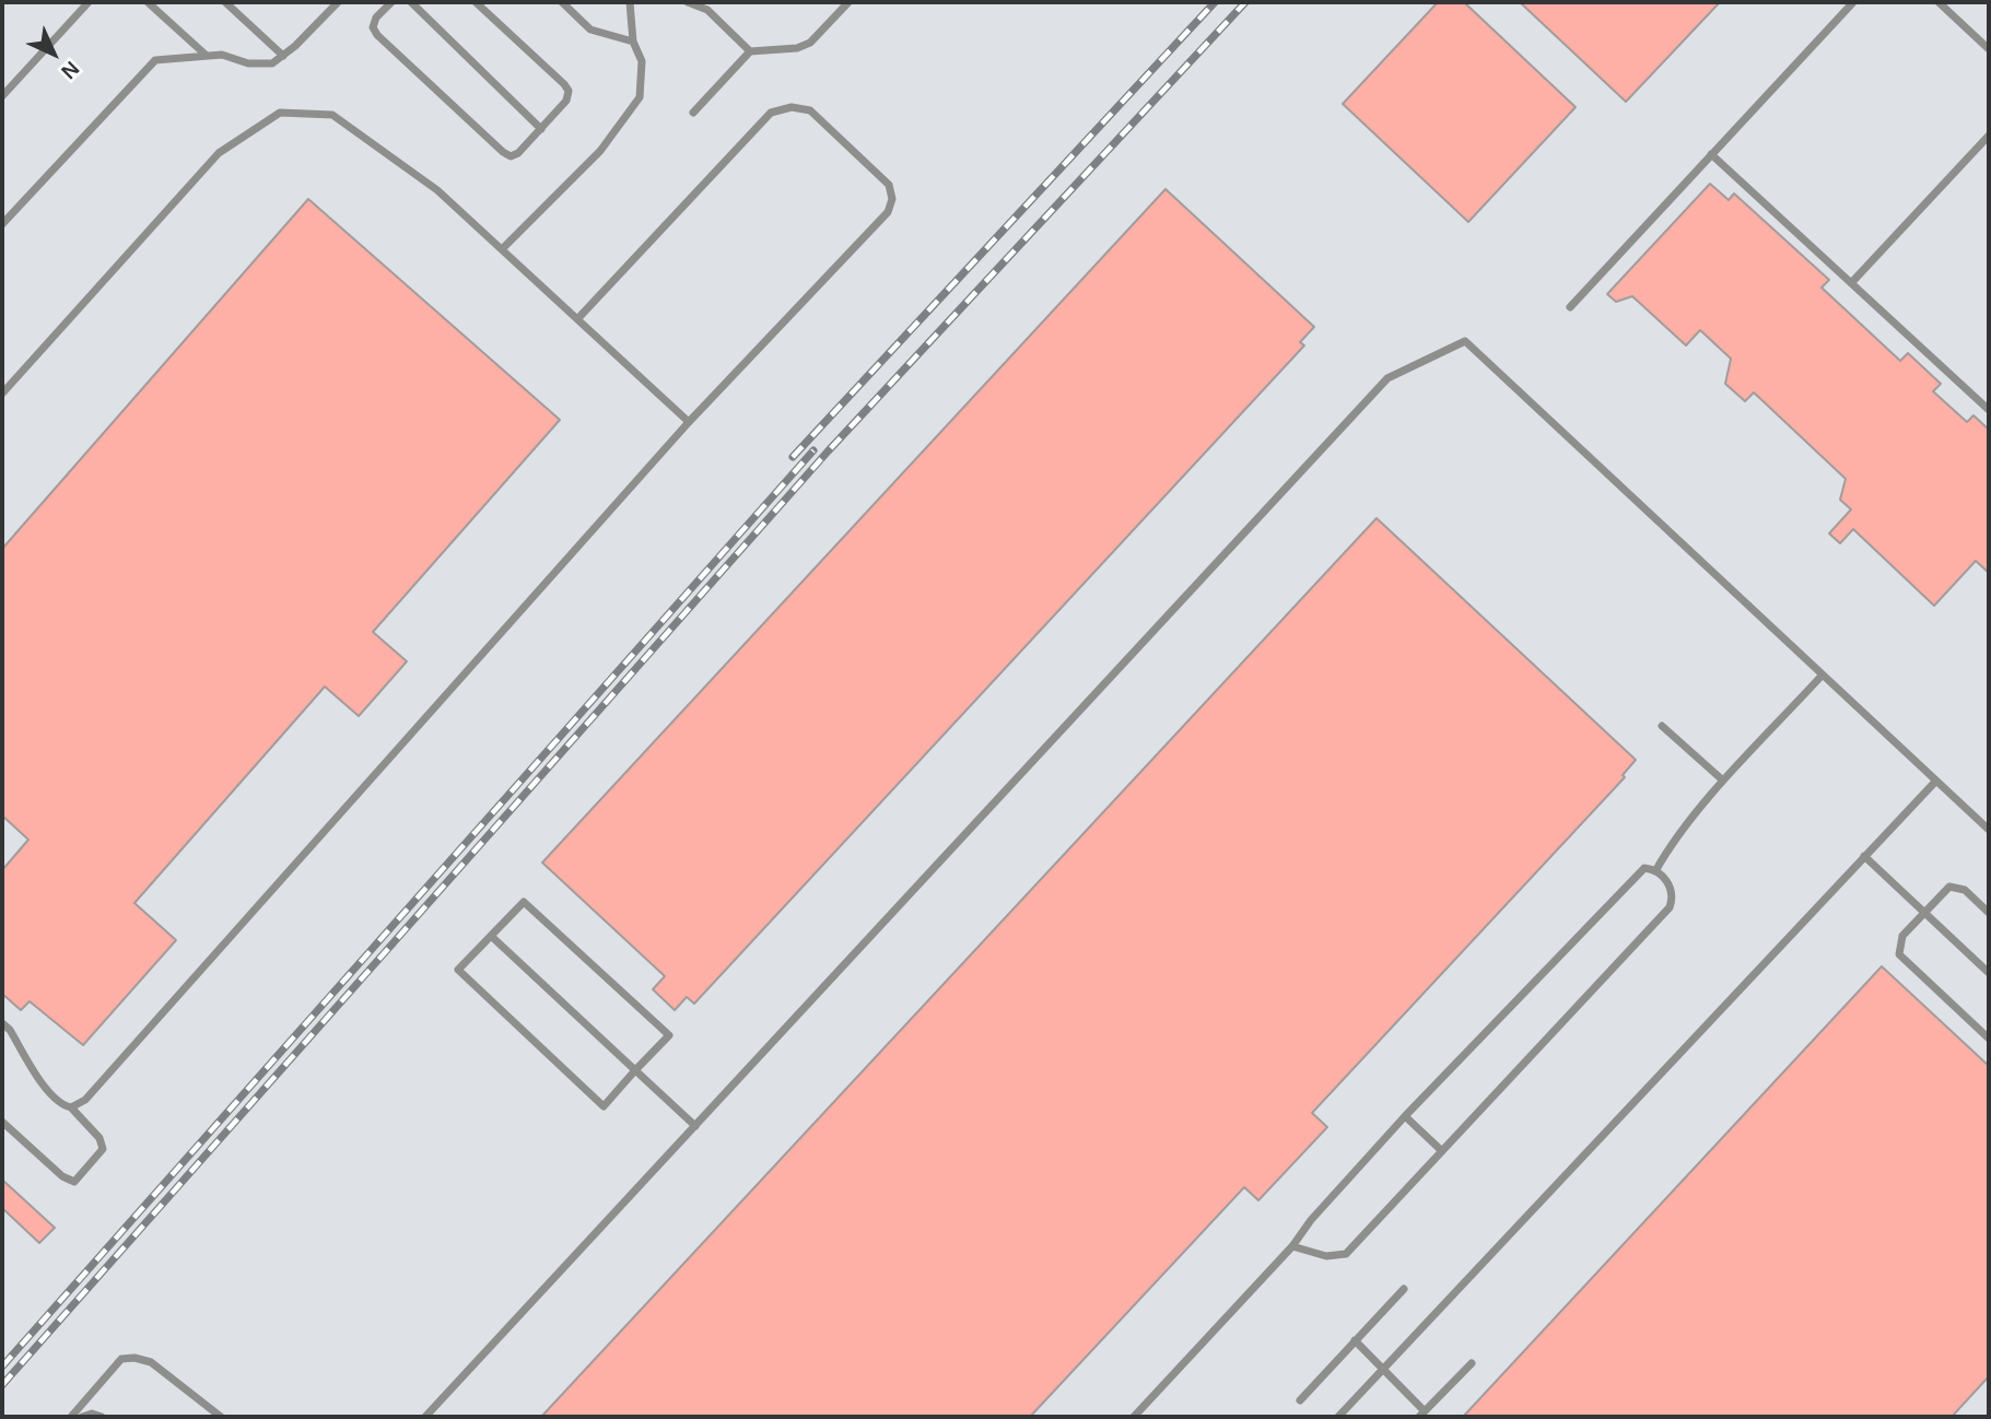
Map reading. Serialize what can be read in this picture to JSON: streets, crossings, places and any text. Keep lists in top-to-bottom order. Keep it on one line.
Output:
{"north":"bottom right"}
